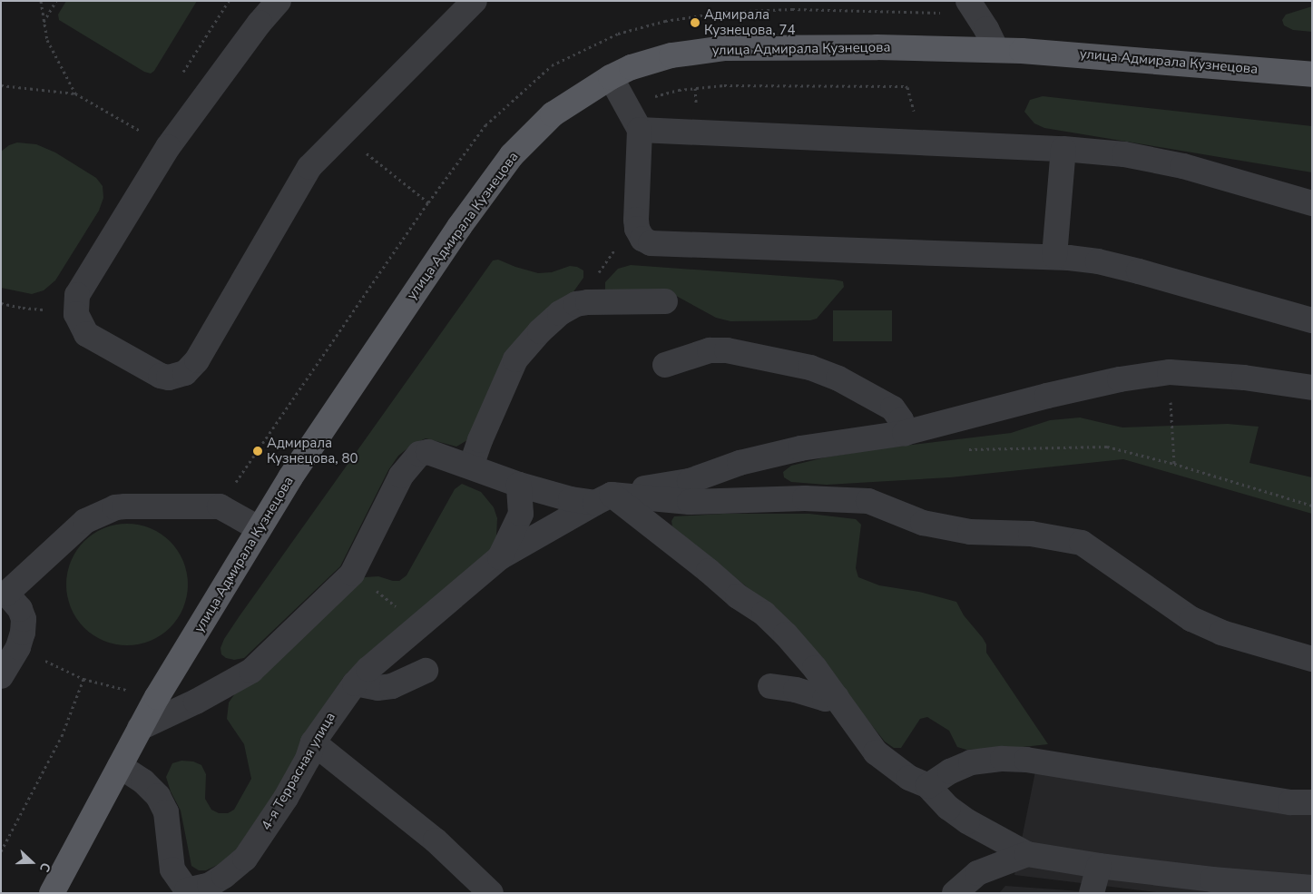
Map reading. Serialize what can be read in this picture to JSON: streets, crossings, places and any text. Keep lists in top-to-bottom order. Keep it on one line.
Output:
{"streets":{"main road":["улица Адмирала Кузнецова"],"lane":["4-я Террасная улица"]},"crossings":[["улица Адмирала Кузнецова","4-я Террасная улица"]],"places":["Адмирала Кузнецова, 74","Адмирала Кузнецова, 80"],"north":"right"}
